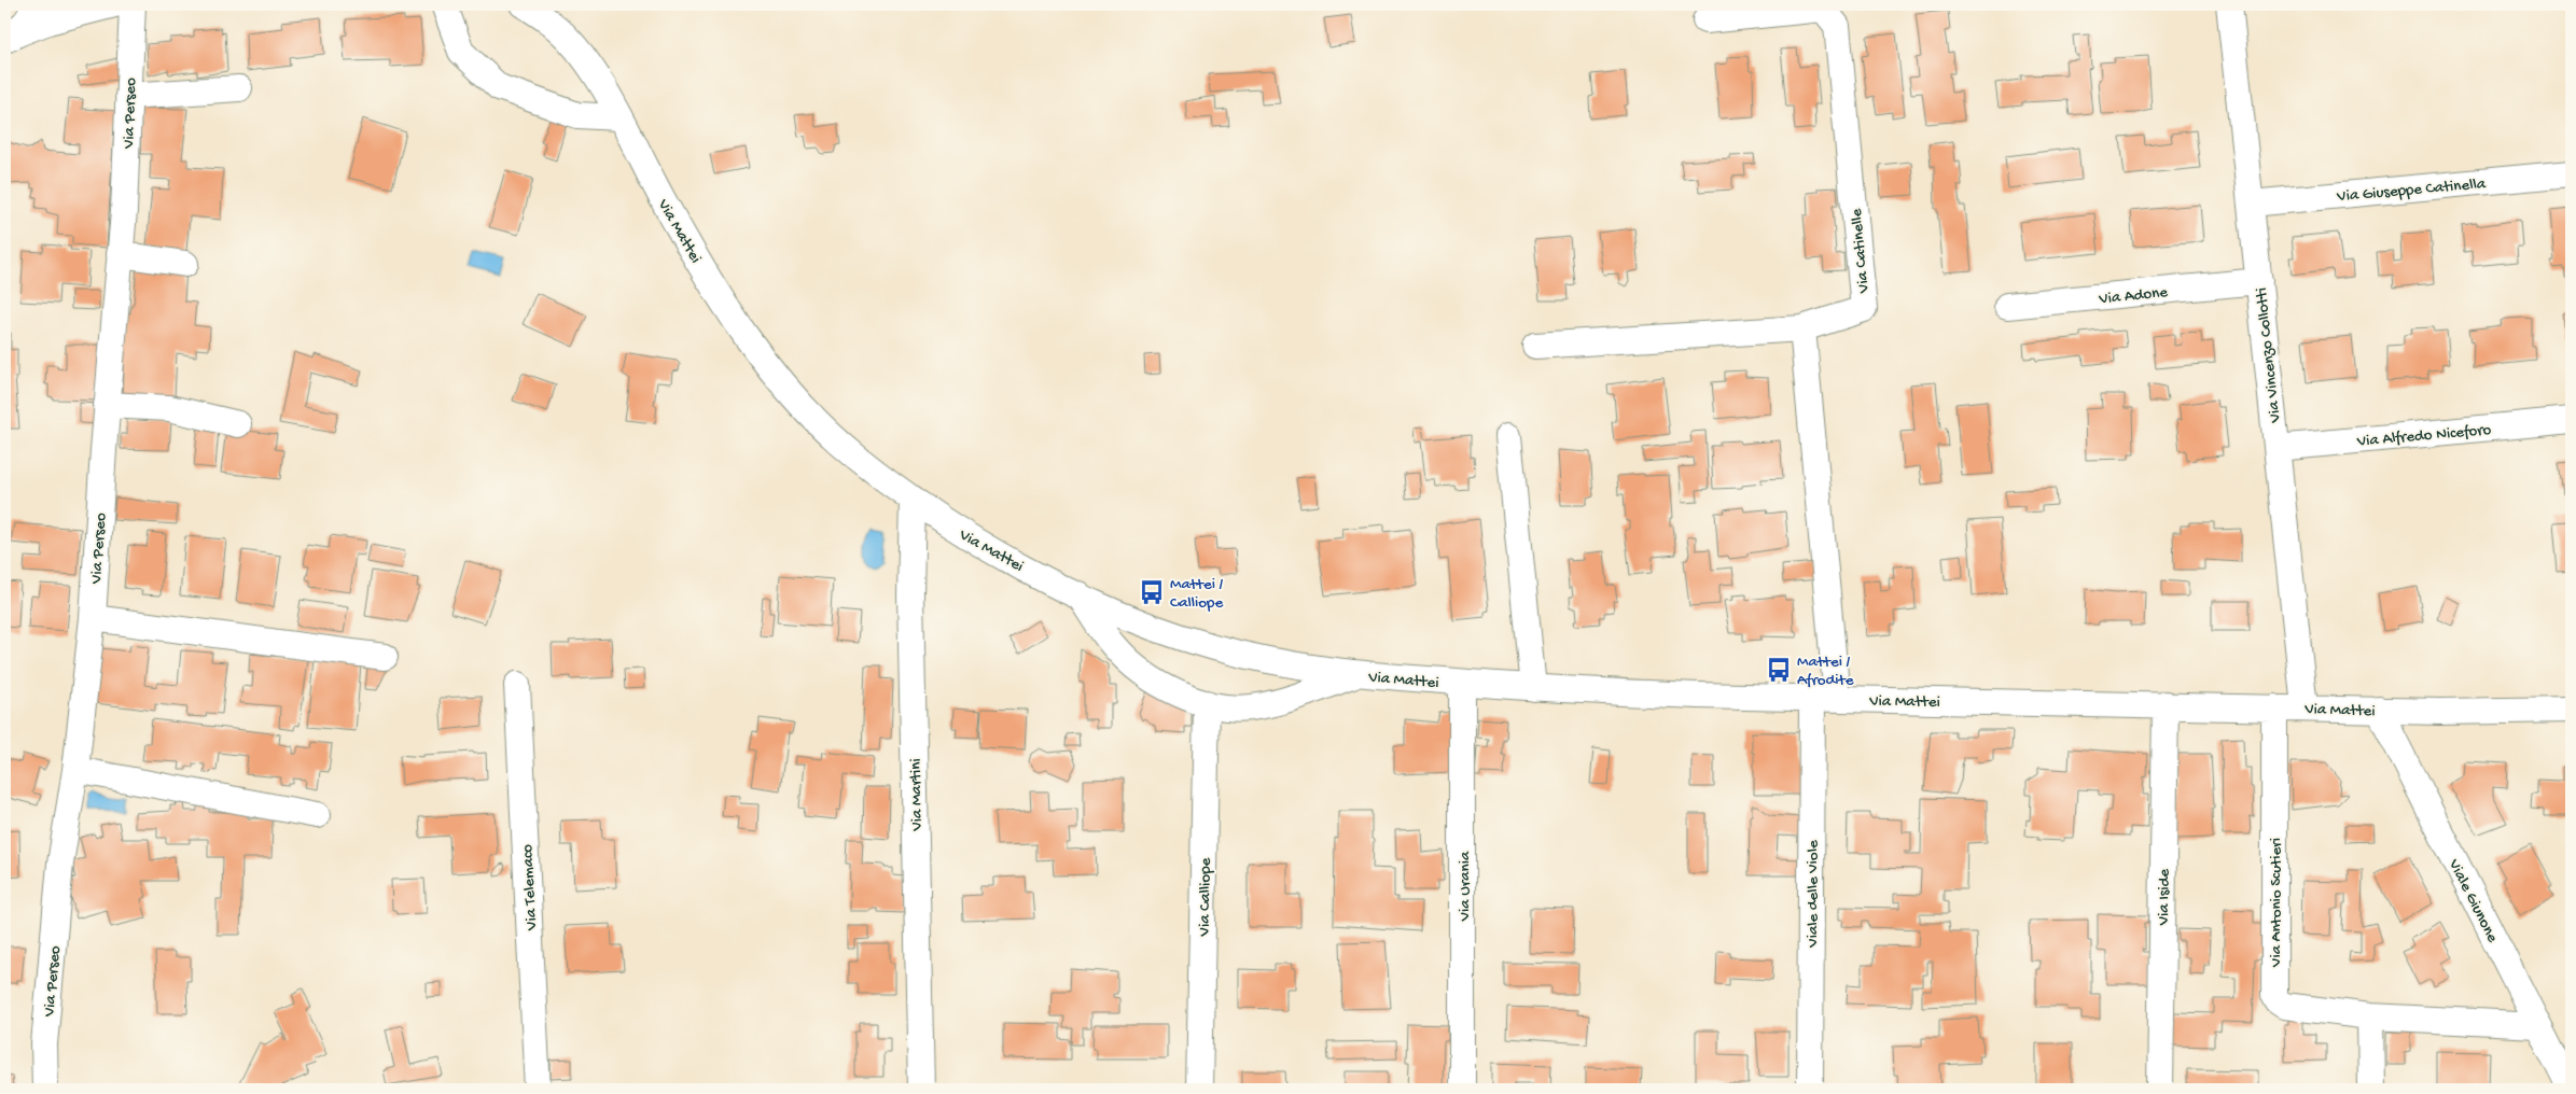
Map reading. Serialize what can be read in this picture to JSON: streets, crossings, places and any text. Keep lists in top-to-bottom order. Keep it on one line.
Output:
{"streets":{"street":["Via Perseo","Via Giuseppe Catinella","Via Mattei","Via Catinelle","Via Adone","Via Vincenzo Collotti","Via Alfredo Niceforo","Via Martini","Via Urania","Via Telemaco","Viale delle Viole","Via Calliope","Via Iside","Viale Giunone","Via Antonio Scutieri"]},"crossings":[["Via Giuseppe Catinella","Via Vincenzo Collotti"],["Via Mattei","Via Vincenzo Collotti"],["Via Mattei","Via Martini"],["Via Mattei","Via Urania"],["Via Mattei","Viale delle Viole"],["Via Mattei","Via Iside"],["Via Mattei","Viale Giunone"],["Via Mattei","Via Antonio Scutieri"],["Via Adone","Via Vincenzo Collotti"],["Via Vincenzo Collotti","Via Alfredo Niceforo"],["Viale Giunone","Via Antonio Scutieri"]],"places":{"bus stop":["Mattei / Calliope","Mattei / Afrodite"]}}
